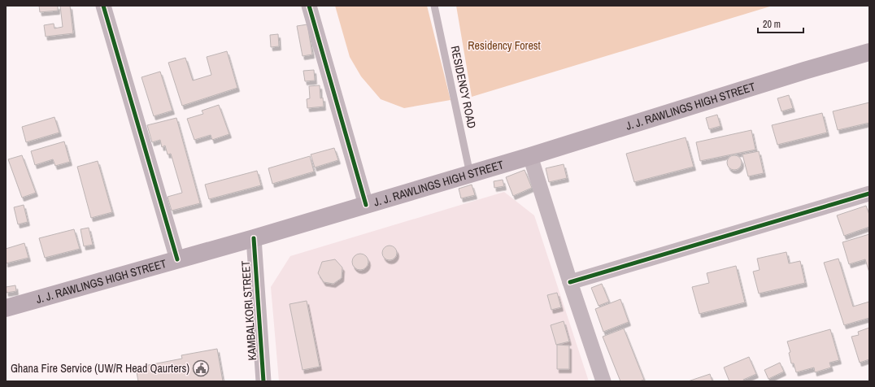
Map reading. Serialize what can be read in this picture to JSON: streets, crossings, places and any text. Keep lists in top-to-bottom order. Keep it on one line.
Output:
{"streets":{"main road":["J. J. RAWLINGS HIGH STREET"],"street":["KAMBALKORI STREET"],"lane":["RESIDENCY ROAD"]},"crossings":[["RESIDENCY ROAD","J. J. RAWLINGS HIGH STREET"],["J. J. RAWLINGS HIGH STREET","KAMBALKORI STREET"]],"parks":["Residency Forest"],"places":{"public building":["Ghana Fire Service (UW/R Head Qaurters)"]},"scale_bar":"20 m"}
